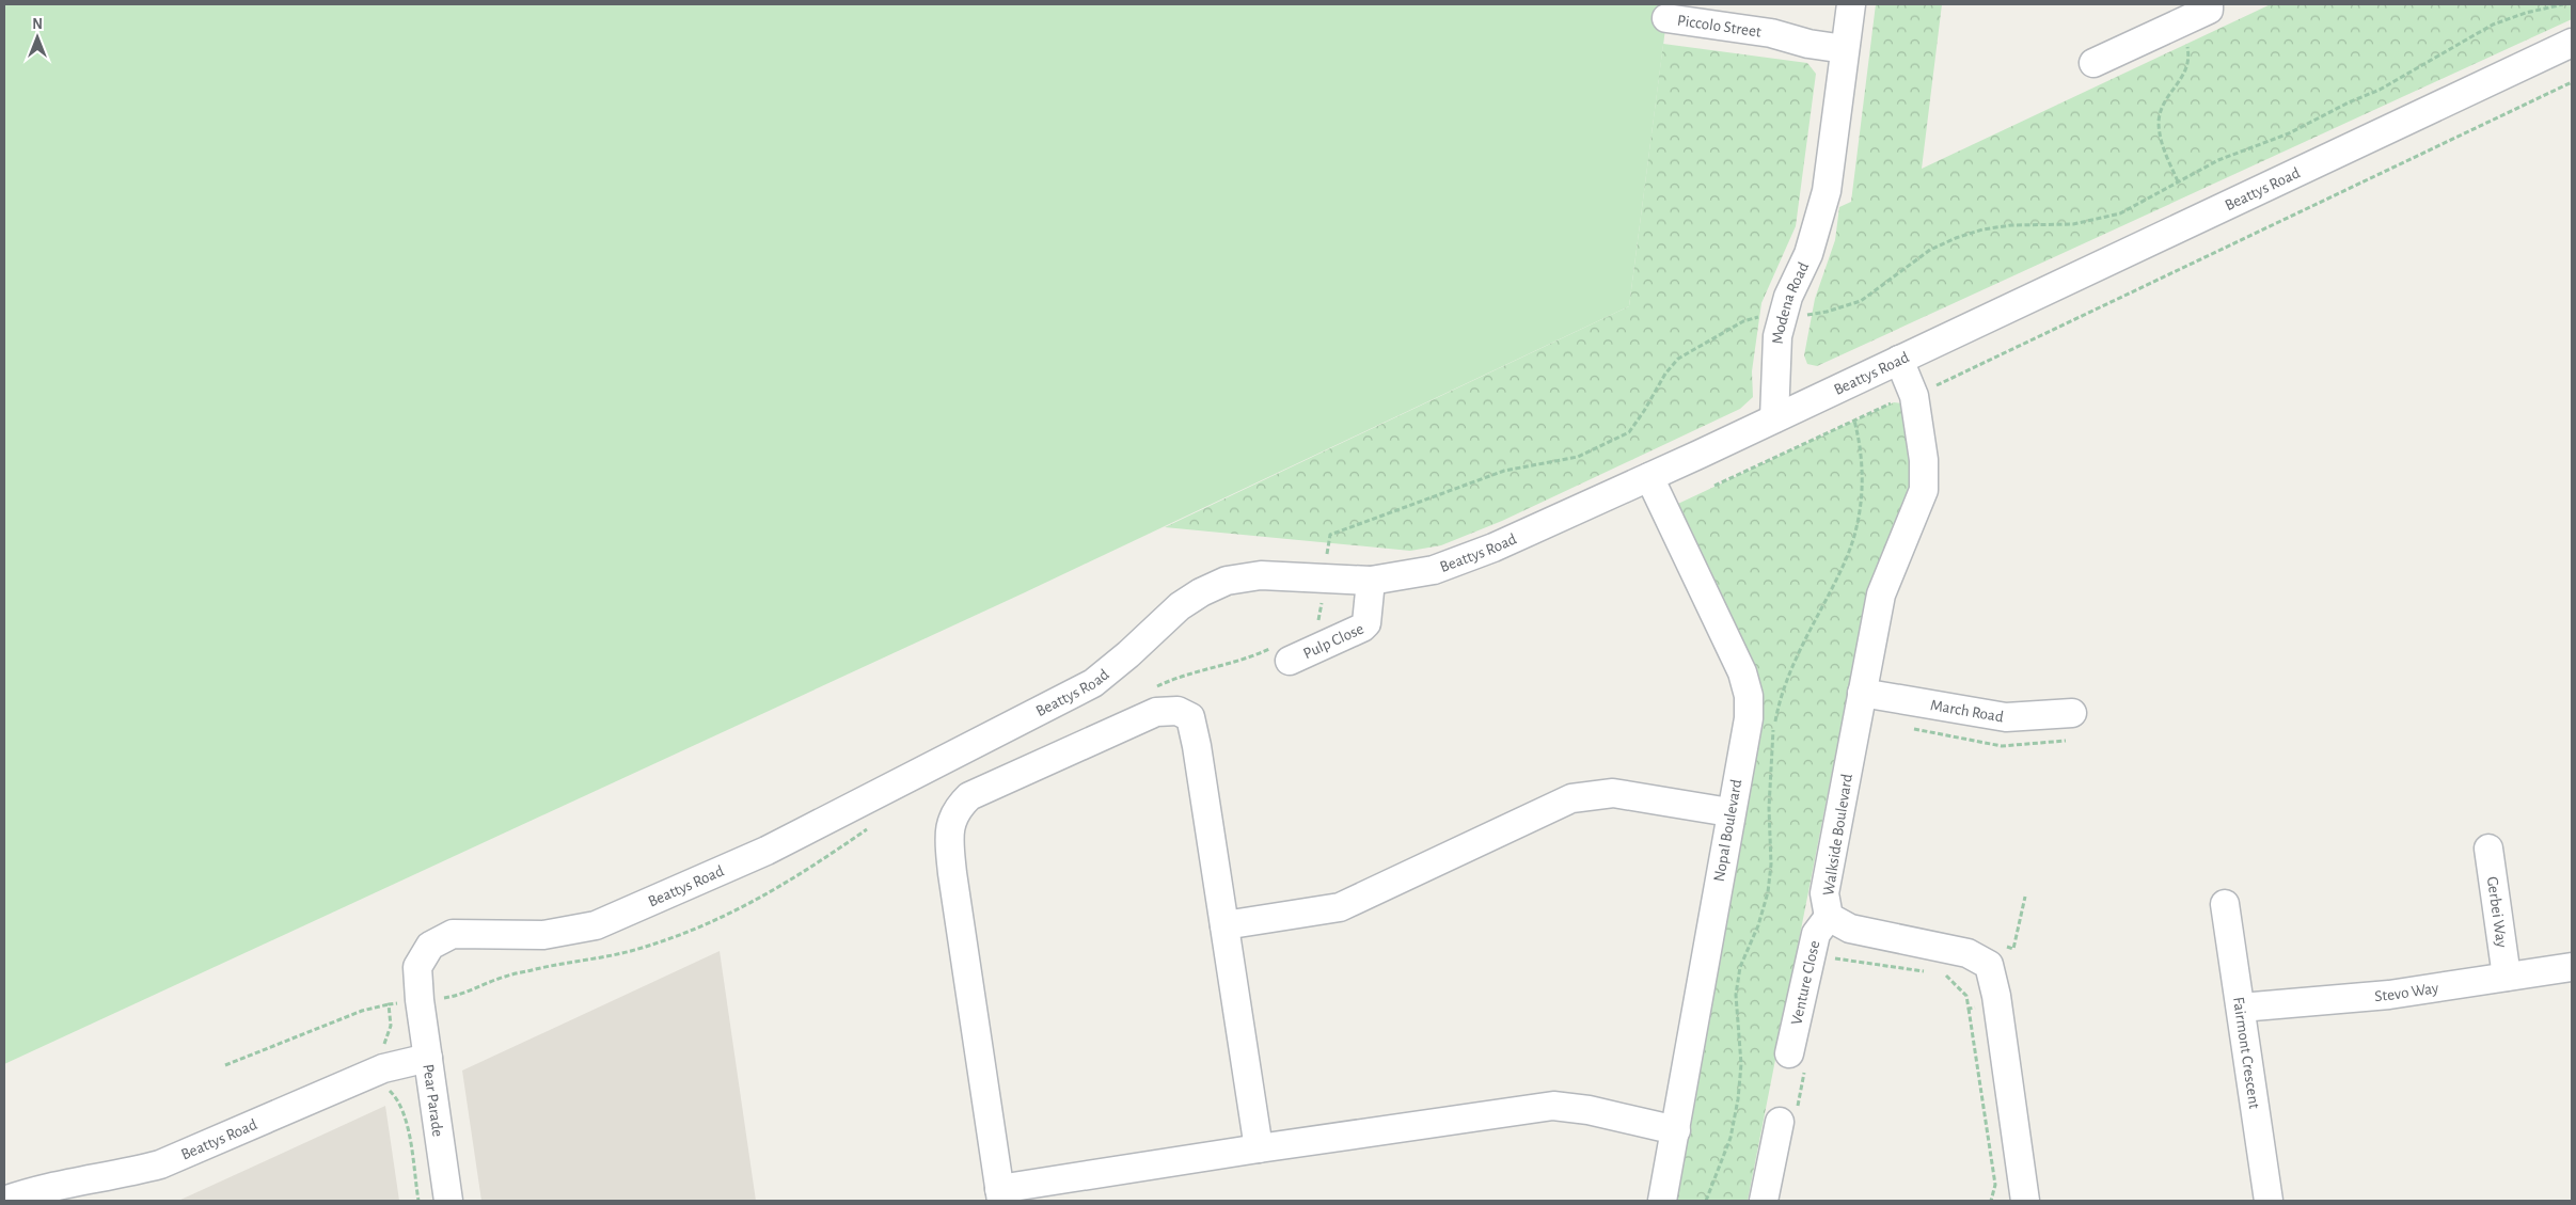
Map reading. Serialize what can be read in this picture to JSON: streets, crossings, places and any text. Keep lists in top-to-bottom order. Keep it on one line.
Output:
{"streets":{"street":["Piccolo Street","Beattys Road","Modena Road","Pulp Close","March Road","Nopal Boulevard","Walkside Boulevard","Gerbei Way","Venture Close","Stevo Way","Fairmont Crescent","Pear Parade"]},"crossings":[["Piccolo Street","Modena Road"],["Beattys Road","Modena Road"],["Beattys Road","Pulp Close"],["Beattys Road","Nopal Boulevard"],["Beattys Road","Walkside Boulevard"],["Beattys Road","Pear Parade"],["March Road","Walkside Boulevard"],["Walkside Boulevard","Venture Close"],["Gerbei Way","Stevo Way"],["Stevo Way","Fairmont Crescent"]],"north":"top"}
